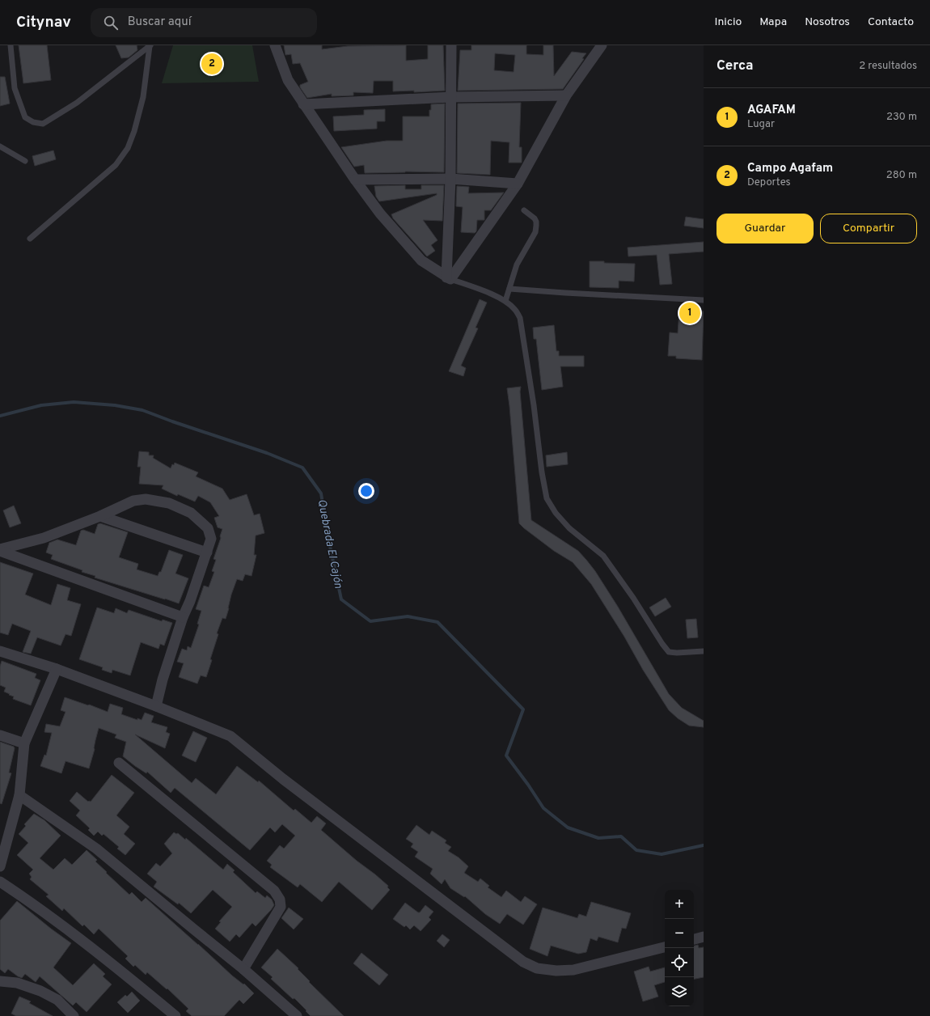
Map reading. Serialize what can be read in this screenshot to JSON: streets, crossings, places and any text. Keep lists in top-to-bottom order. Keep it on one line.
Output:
{"water":["Quebrada El Cajón"],"page":{"header":"Citynav","search":"Buscar aquí","nav":["Inicio","Mapa","Nosotros","Contacto"],"heading":["Cerca","2 resultados"],"pins":["2","1"],"list":[{"mark":"1","name":"AGAFAM","note":"Lugar","value":"230 m"},{"mark":"2","name":"Campo Agafam","note":"Deportes","value":"280 m"}],"buttons":["Guardar","Compartir"],"map_buttons":["+","−"]}}
